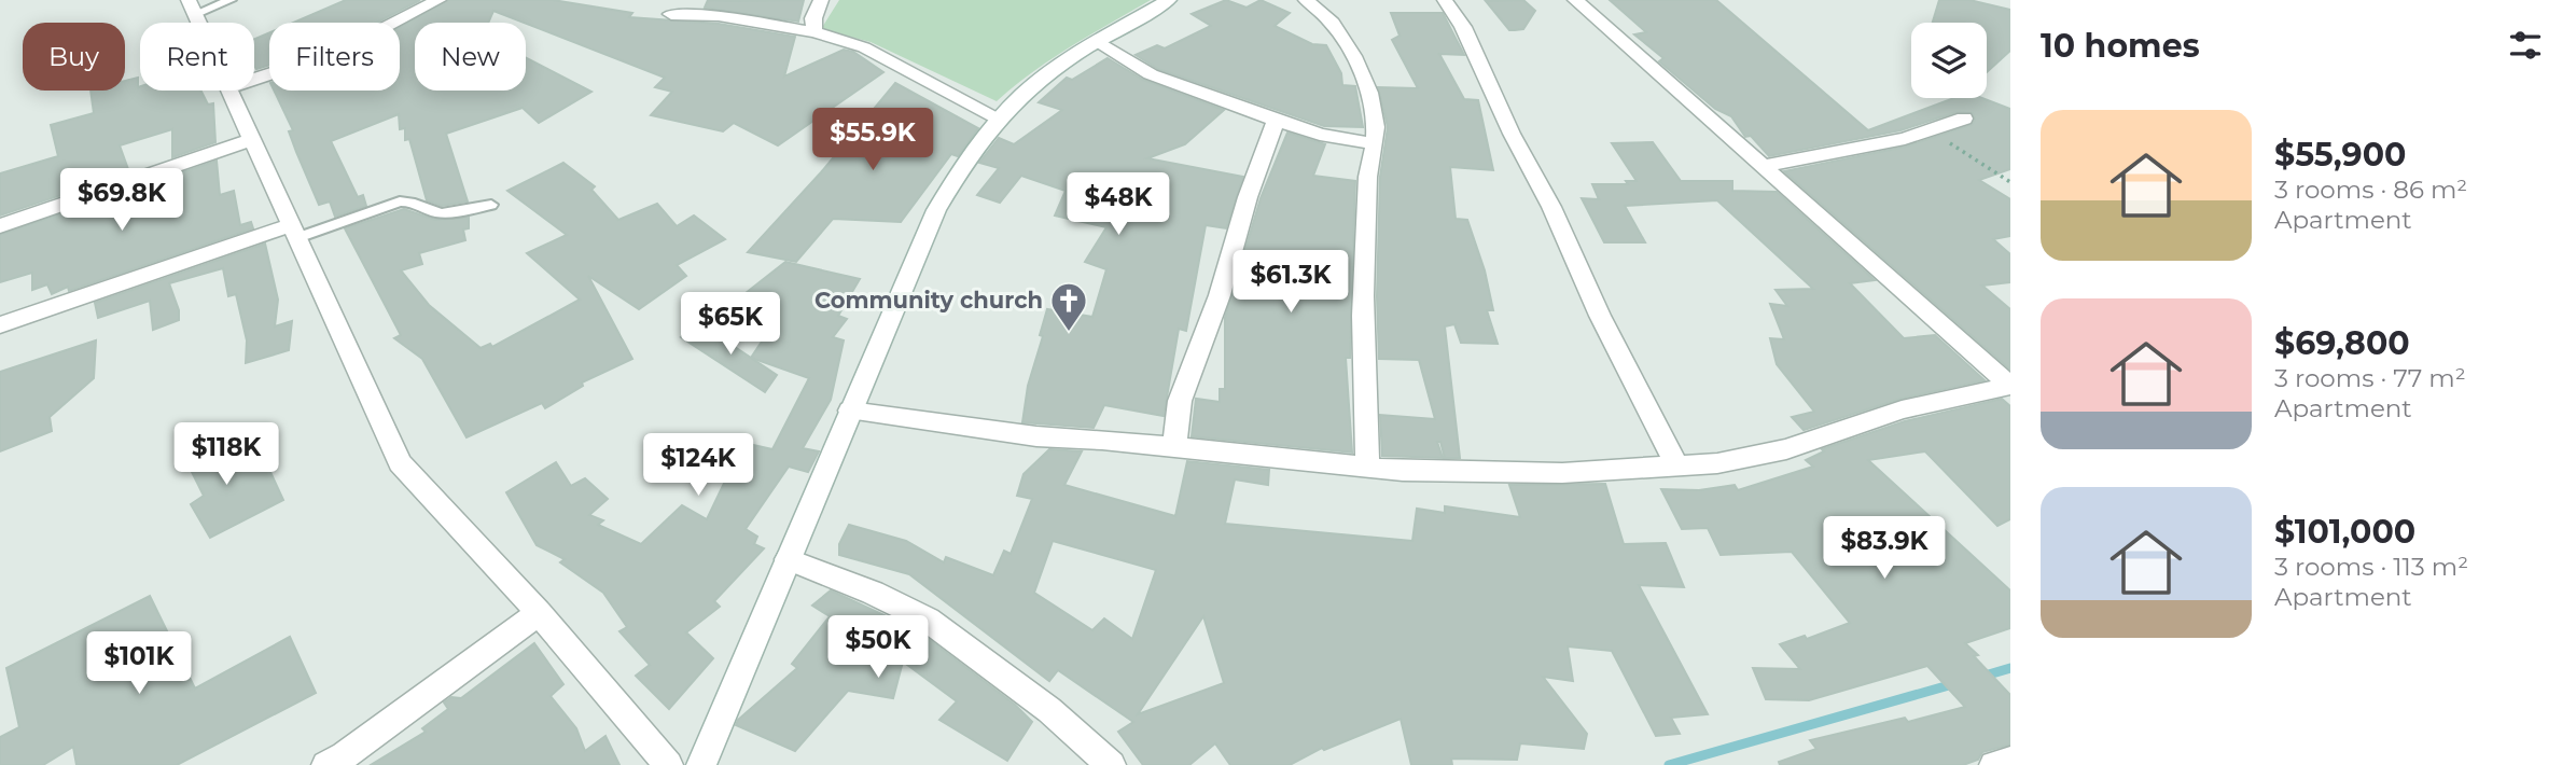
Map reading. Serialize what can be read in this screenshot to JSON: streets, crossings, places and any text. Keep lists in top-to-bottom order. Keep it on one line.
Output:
{"places":{"church":["Community church"]},"page":{"heading":"10 homes","chip":["Buy","Rent","Filters","New"],"list":[{"name":"$55,900","note":"3 rooms · 86 m² · Apartment"},{"name":"$69,800","note":"3 rooms · 77 m² · Apartment"},{"name":"$101,000","note":"3 rooms · 113 m² · Apartment"}],"price":["$55.9K","$69.8K","$48K","$61.3K","$65K","$118K","$124K","$83.9K","$50K","$101K"]}}
